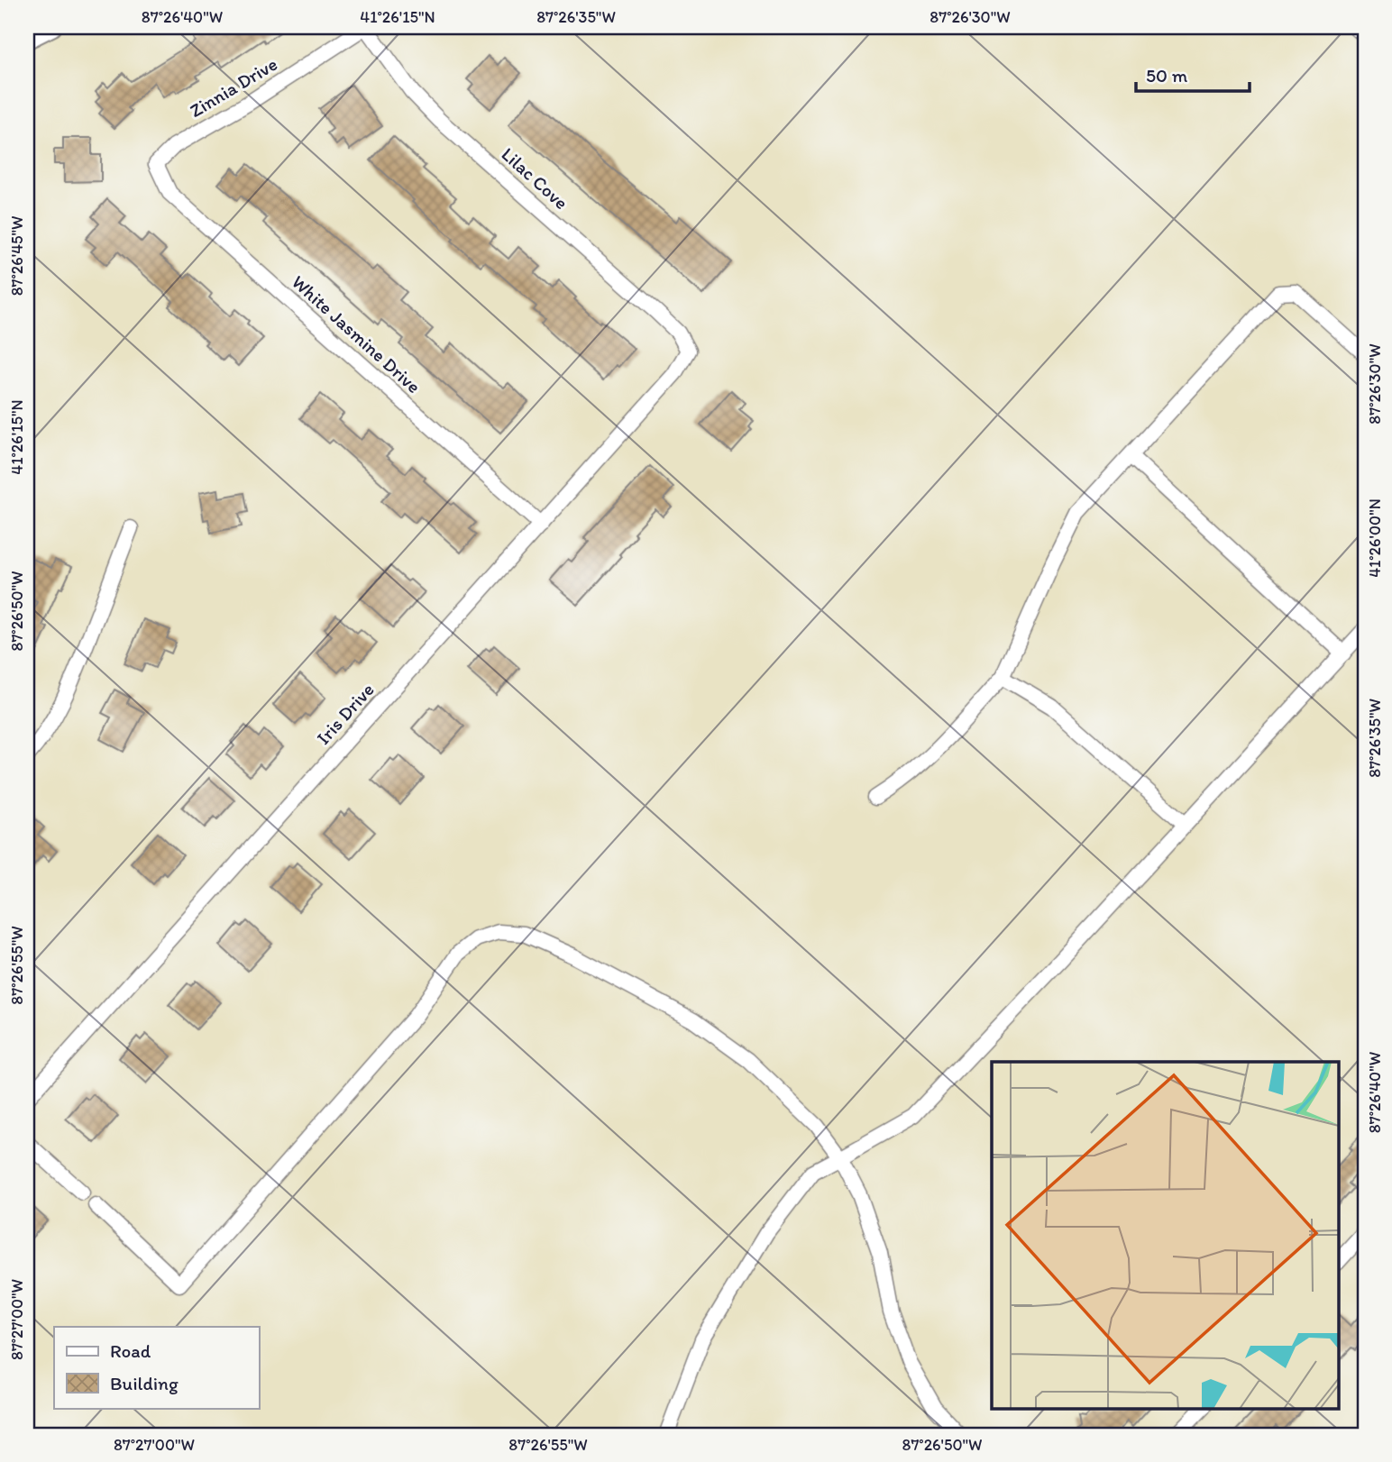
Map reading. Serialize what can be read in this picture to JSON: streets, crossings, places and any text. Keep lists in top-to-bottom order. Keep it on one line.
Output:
{"streets":{"street":["Zinnia Drive","Lilac Cove","White Jasmine Drive","Iris Drive"]},"crossings":[["Zinnia Drive","Lilac Cove"],["Zinnia Drive","White Jasmine Drive"],["Lilac Cove","Iris Drive"],["White Jasmine Drive","Iris Drive"]],"legend":["Road","Building"],"scale_bar":"50 m","coordinates":["87°26'40\"W","41°26'15\"N","87°26'35\"W","87°26'30\"W","87°26'45\"W","41°26'00\"N","87°26'50\"W","87°26'55\"W","87°27'00\"W"]}
